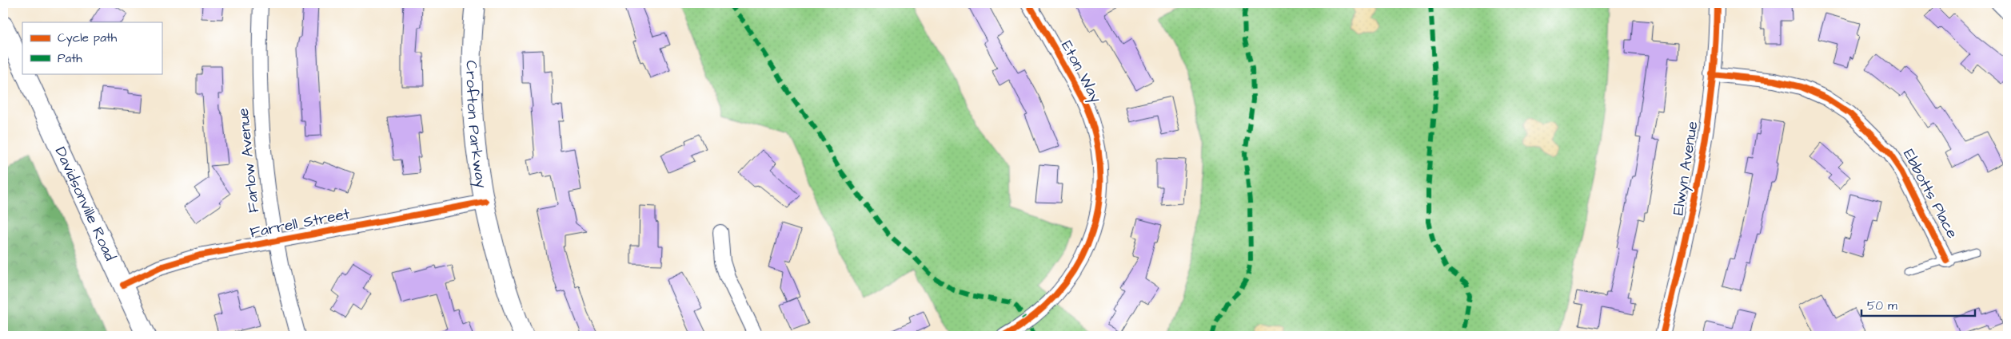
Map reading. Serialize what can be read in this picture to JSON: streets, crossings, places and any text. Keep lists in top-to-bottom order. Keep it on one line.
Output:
{"streets":{"street":["Eton Way","Crofton Parkway","Farlow Avenue","Elwyn Avenue","Ebbotts Place","Davidsonville Road","Farrell Street"]},"crossings":[["Crofton Parkway","Farrell Street"],["Farlow Avenue","Farrell Street"],["Elwyn Avenue","Ebbotts Place"],["Davidsonville Road","Farrell Street"]],"legend":["Cycle path","Path"],"scale_bar":"50 m"}
